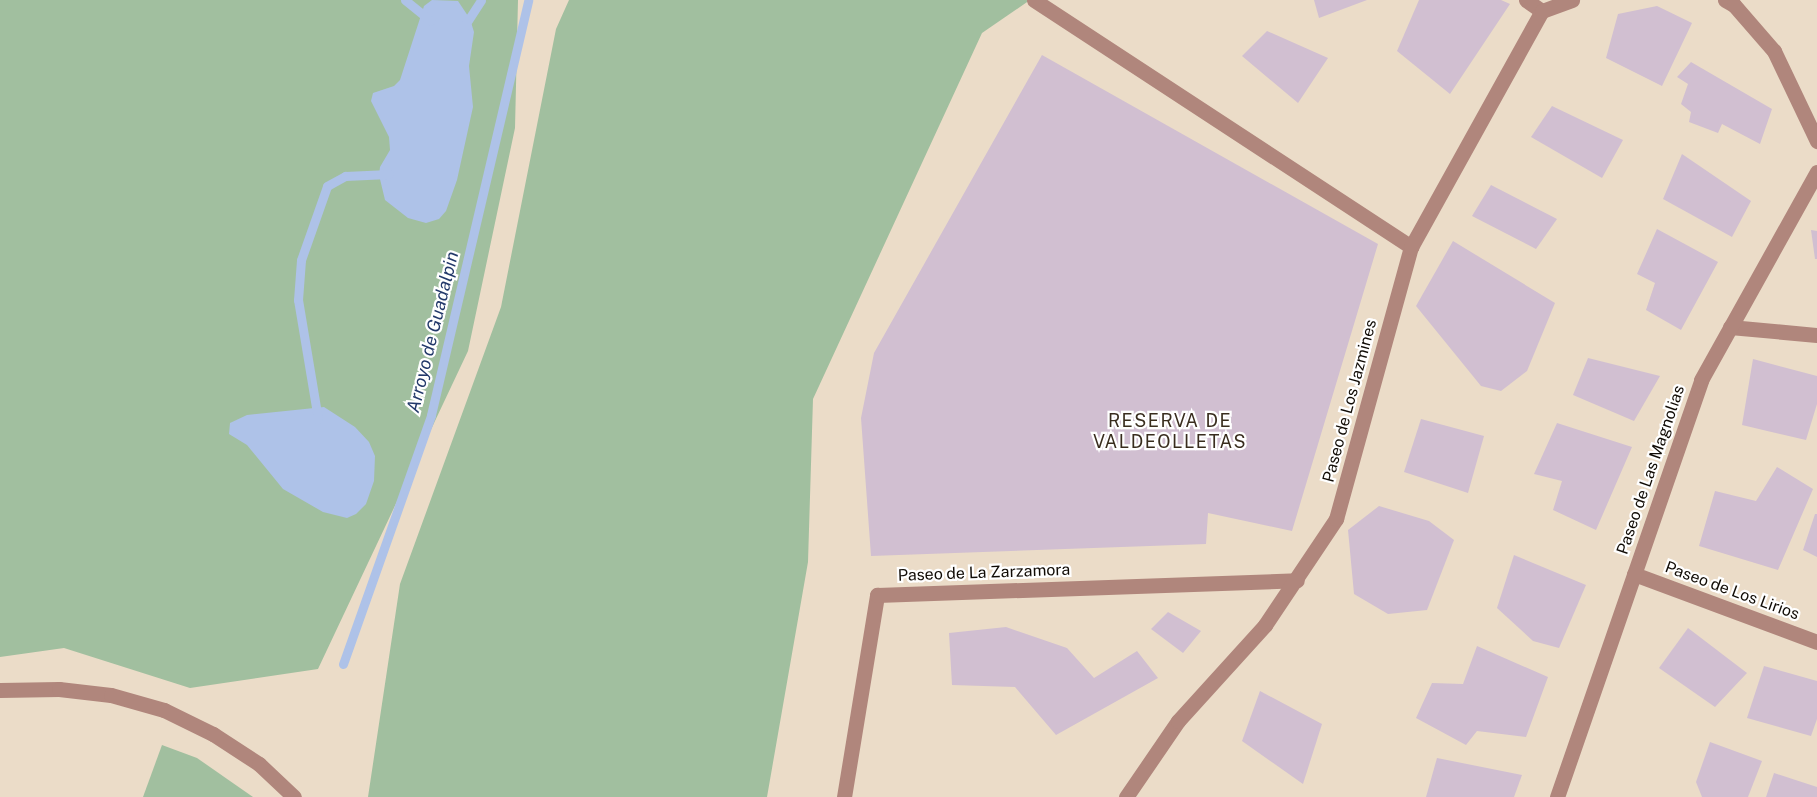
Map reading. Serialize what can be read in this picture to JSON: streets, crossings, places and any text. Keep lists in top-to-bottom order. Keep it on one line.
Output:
{"streets":{"street":["Paseo de Los Jazmines","Paseo de Las Magnolias","Paseo de La Zarzamora","Paseo de Los Lirios"]},"crossings":[["Paseo de Los Jazmines","Paseo de La Zarzamora"],["Paseo de Las Magnolias","Paseo de Los Lirios"]],"districts":["RESERVA DE VALDEOLLETAS"],"water":["Arroyo de Guadalpin"]}
